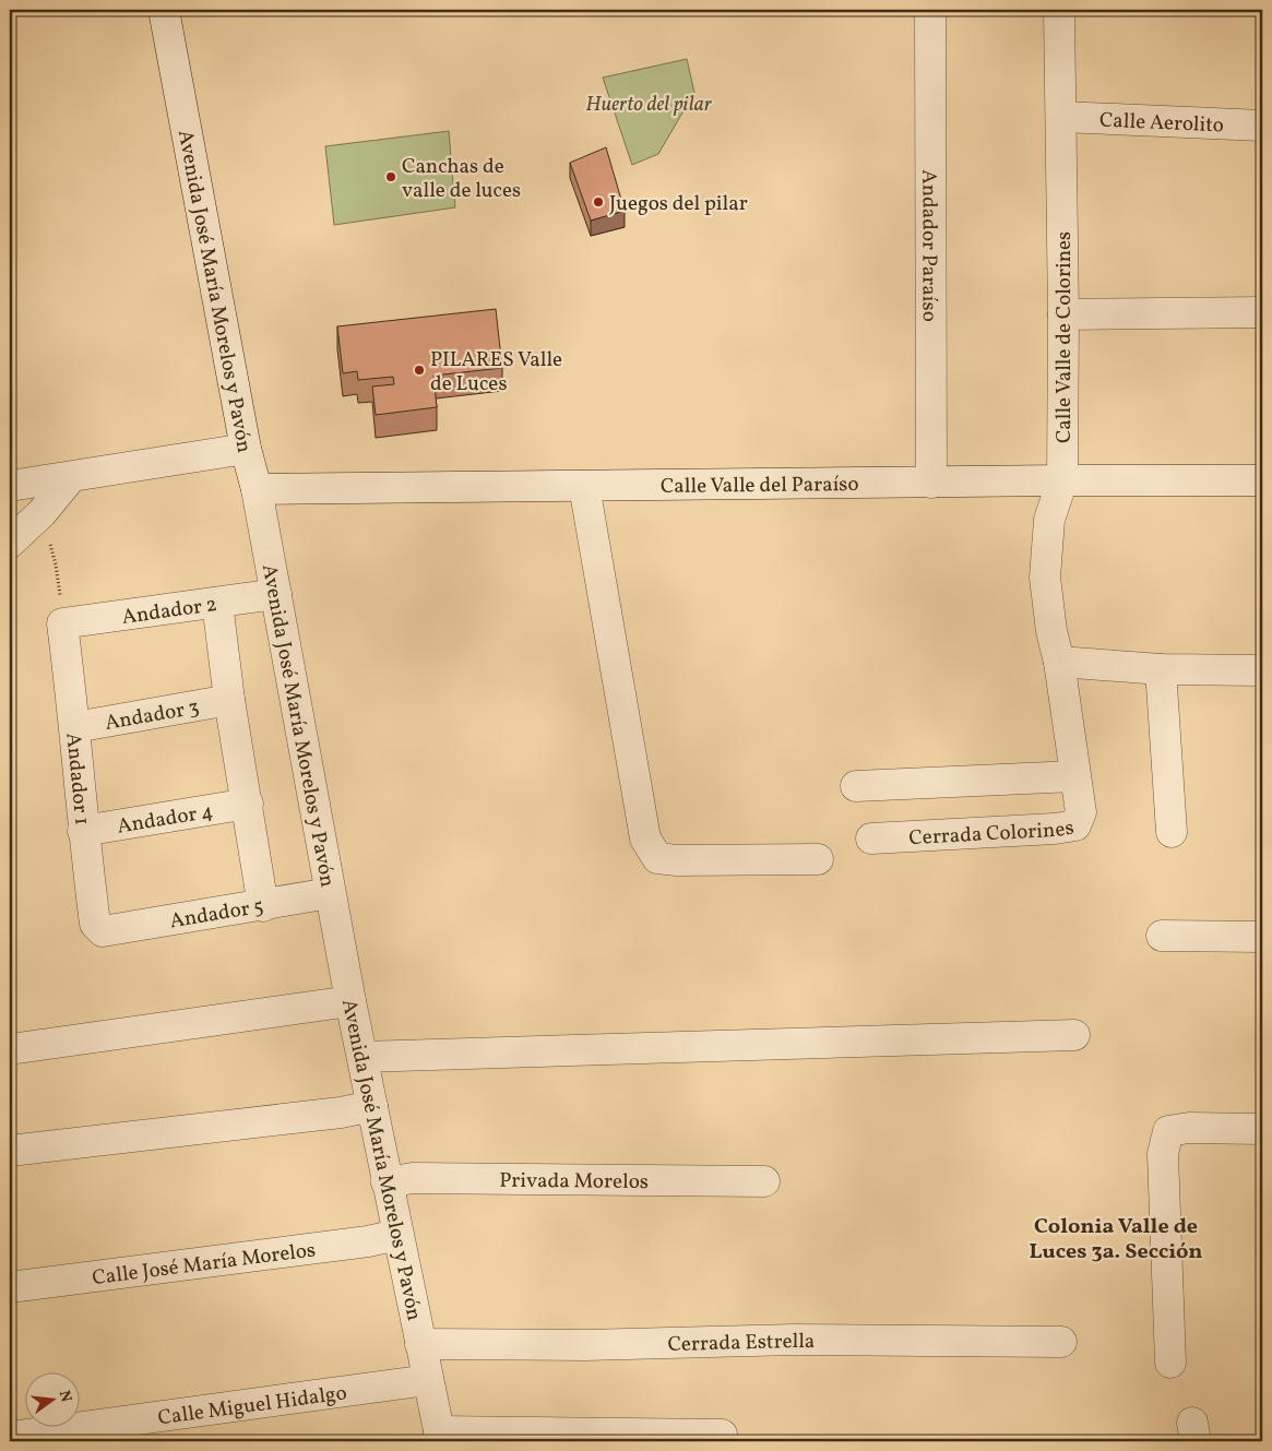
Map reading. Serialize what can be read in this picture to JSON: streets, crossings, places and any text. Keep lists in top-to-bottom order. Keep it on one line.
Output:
{"streets":{"street":["Calle Aerolito","Andador Paraíso","Avenida José María Morelos y Pavón","Calle Valle de Colorines","Calle Valle del Paraíso","Andador 2","Andador 3","Andador 1","Andador 4","Cerrada Colorines","Andador 5","Privada Morelos","Calle José María Morelos","Cerrada Estrella","Calle Miguel Hidalgo"]},"crossings":[["Calle Aerolito","Calle Valle de Colorines"],["Andador Paraíso","Calle Valle del Paraíso"],["Avenida José María Morelos y Pavón","Calle Valle del Paraíso"],["Avenida José María Morelos y Pavón","Andador 2"],["Avenida José María Morelos y Pavón","Andador 5"],["Avenida José María Morelos y Pavón","Privada Morelos"],["Avenida José María Morelos y Pavón","Calle José María Morelos"],["Avenida José María Morelos y Pavón","Cerrada Estrella"],["Avenida José María Morelos y Pavón","Calle Miguel Hidalgo"],["Calle Valle de Colorines","Calle Valle del Paraíso"],["Calle Valle de Colorines","Cerrada Colorines"],["Andador 2","Andador 1"],["Andador 3","Andador 1"],["Andador 1","Andador 4"],["Andador 1","Andador 5"]],"districts":["Colonia Valle de Luces 3a. Sección"],"parks":["Huerto del pilar"],"places":["Canchas de valle de luces","Juegos del pilar","PILARES Valle de Luces"],"north":"right"}
